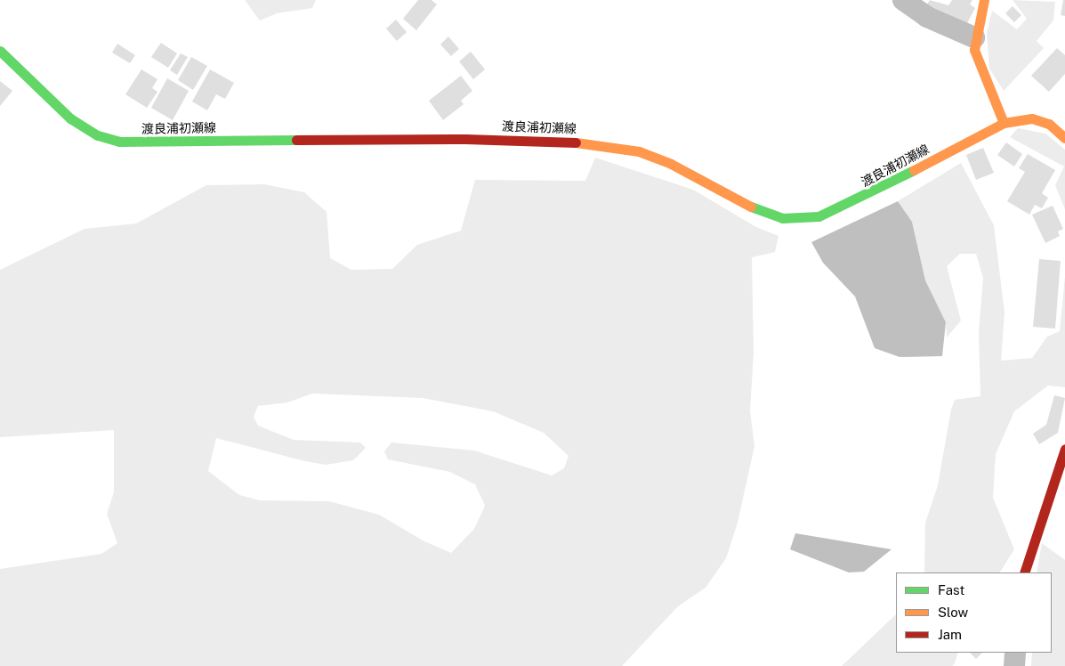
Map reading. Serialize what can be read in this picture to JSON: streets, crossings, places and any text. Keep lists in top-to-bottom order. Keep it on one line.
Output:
{"streets":{"main road":["渡良浦初瀬線"]},"legend":["Fast","Slow","Jam"]}
